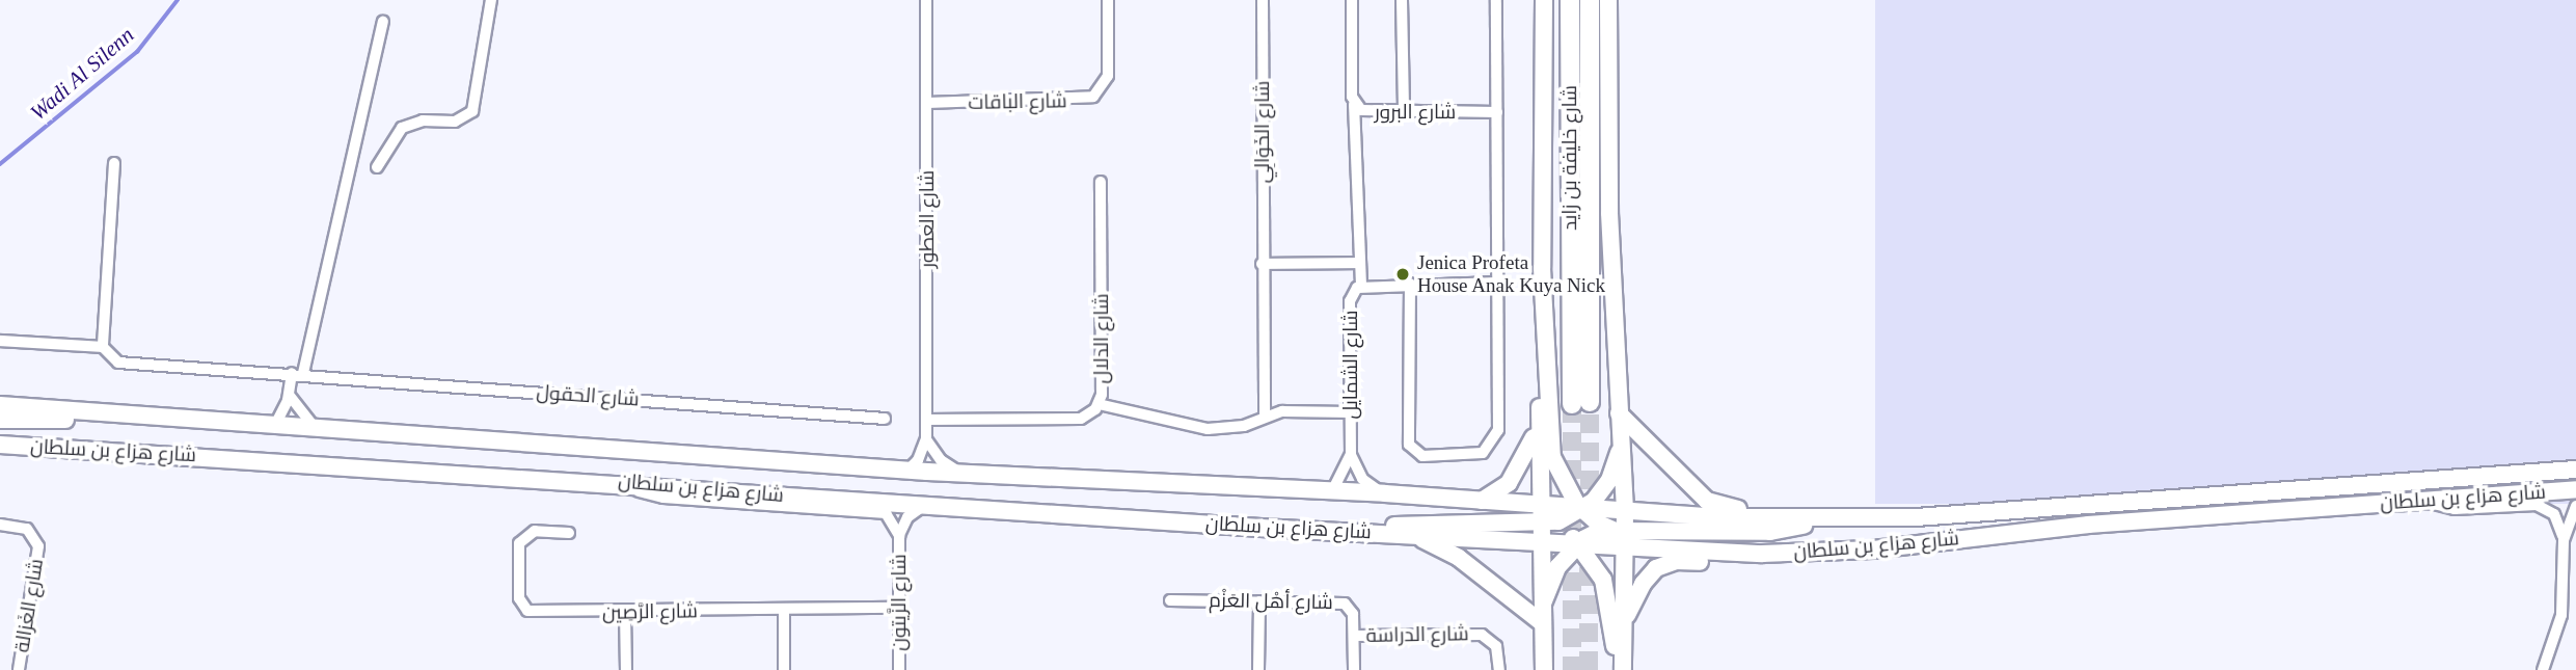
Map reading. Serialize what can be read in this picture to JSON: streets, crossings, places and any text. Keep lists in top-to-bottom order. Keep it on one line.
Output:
{"streets":{"highway":["شارع خليفة بن زايد"],"main road":["شارع هزاع بن سلطان"],"street":["شارع الباقات","شارع البرور","شارع الخَوَالِي","شارع العطور","شارع الدلال","شارع الشمايل","شارع الحقول","شارع أهْل العَزْم","شارع الزَّيتون","شارع الغَزالة","شارع الرَّصِين","شارع الدراسة"]},"crossings":[["شارع الباقات","شارع العطور"],["شارع العطور","شارع الدلال"],["شارع الشمايل","شارع هزاع بن سلطان"],["شارع هزاع بن سلطان","شارع الزَّيتون"],["شارع أهْل العَزْم","شارع الدراسة"],["شارع الزَّيتون","شارع الرَّصِين"]],"water":["Wadi Al Silenn"],"places":["Jenica Profeta House Anak Kuya Nick"]}
